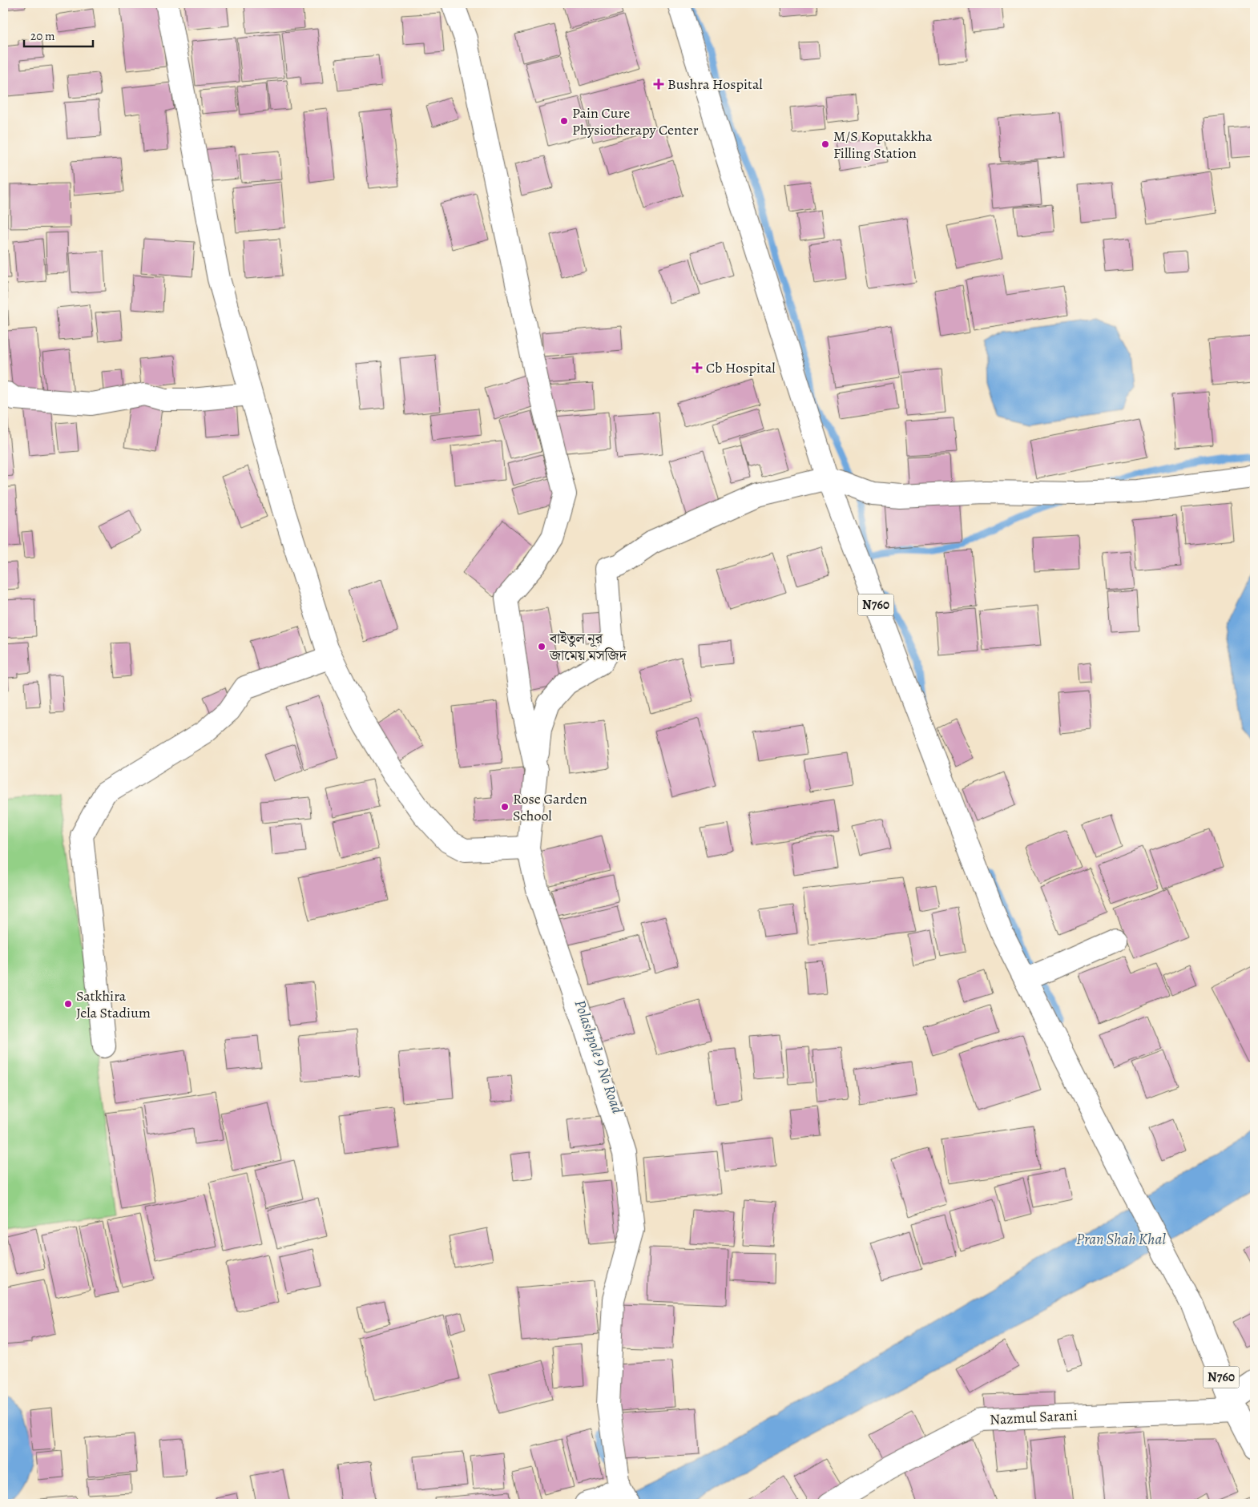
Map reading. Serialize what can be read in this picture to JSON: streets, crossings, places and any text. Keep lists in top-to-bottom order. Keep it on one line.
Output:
{"streets":{"main road":["N760","Nazmul Sarani"]},"crossings":[["N760","Nazmul Sarani"]],"water":["Polashpole 9 No Road","Pran Shah Khal"],"places":{"health":["Bushra Hospital","Cb Hospital"],"other":["Pain Cure Physiotherapy Center","M/S Koputakkha Filling Station","বাইতুল নূর জামেয় মসজিদ","Rose Garden School","Satkhira Jela Stadium"]},"scale_bar":"20 m"}
